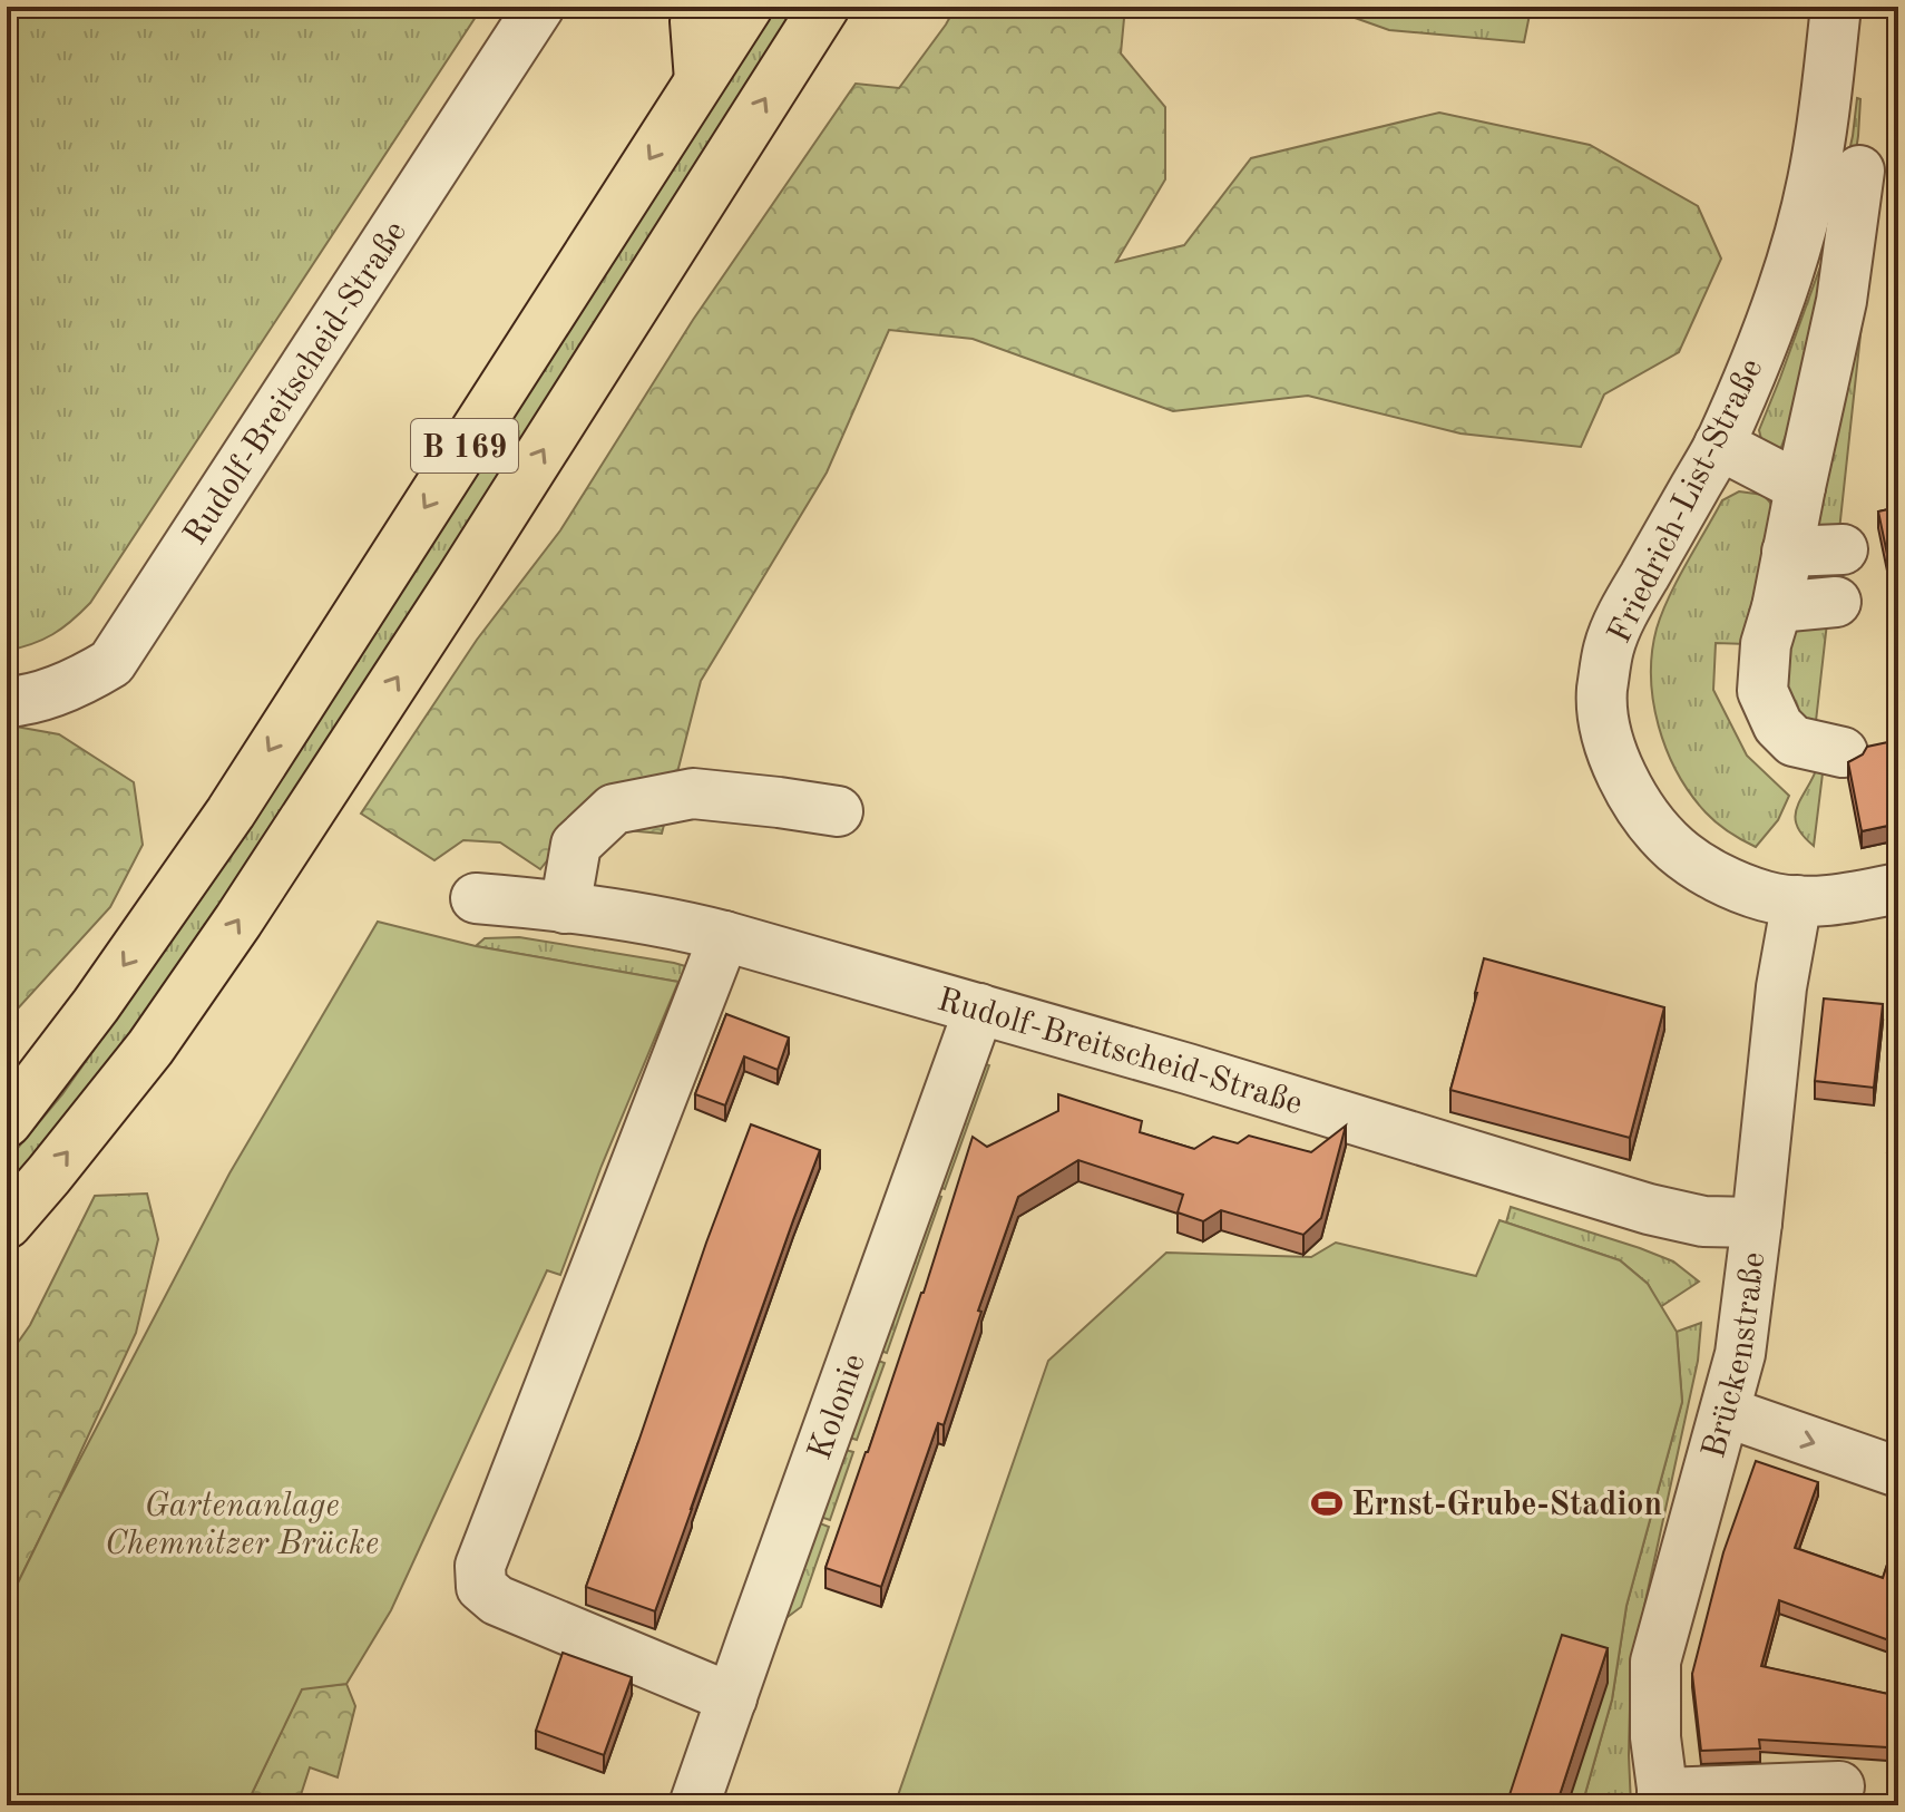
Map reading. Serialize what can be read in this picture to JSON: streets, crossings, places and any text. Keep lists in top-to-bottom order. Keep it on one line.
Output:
{"streets":{"highway":["B 169"],"street":["Rudolf-Breitscheid-Straße","Friedrich-List-Straße","Brückenstraße","Kolonie"]},"crossings":[["Rudolf-Breitscheid-Straße","Brückenstraße"],["Rudolf-Breitscheid-Straße","Kolonie"],["Friedrich-List-Straße","Brückenstraße"]],"parks":["Gartenanlage Chemnitzer Brücke"],"places":{"sports":["Ernst-Grube-Stadion"]}}
